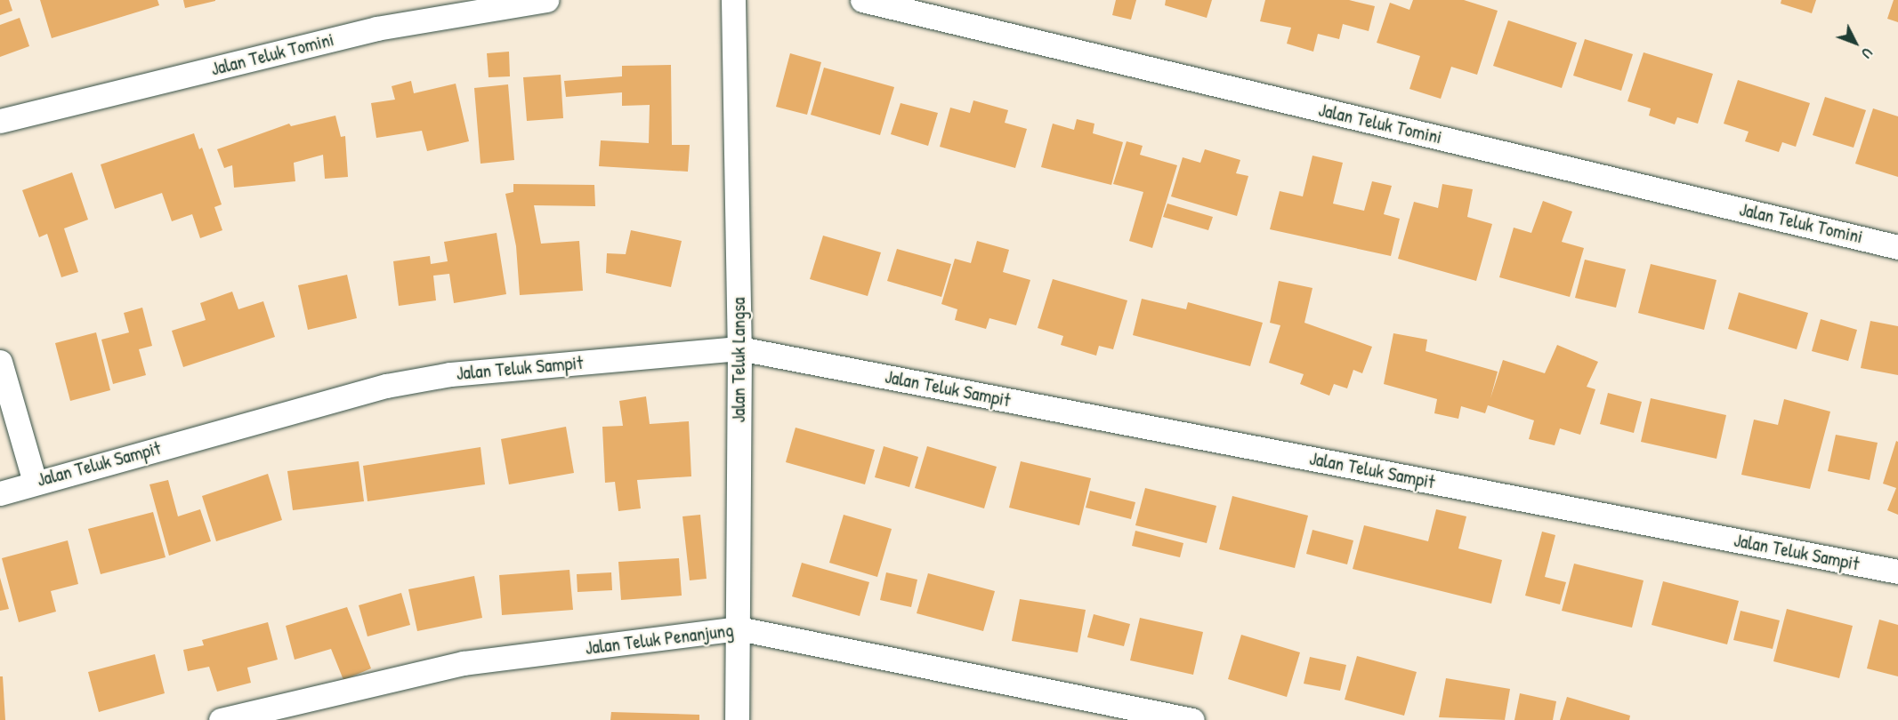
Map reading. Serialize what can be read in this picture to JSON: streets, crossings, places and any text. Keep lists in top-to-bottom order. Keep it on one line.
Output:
{"streets":{"street":["Jalan Teluk Tomini","Jalan Teluk Langsa","Jalan Teluk Sampit","Jalan Teluk Penanjung"]},"crossings":[["Jalan Teluk Langsa","Jalan Teluk Sampit"],["Jalan Teluk Langsa","Jalan Teluk Penanjung"]],"north":"bottom right"}
